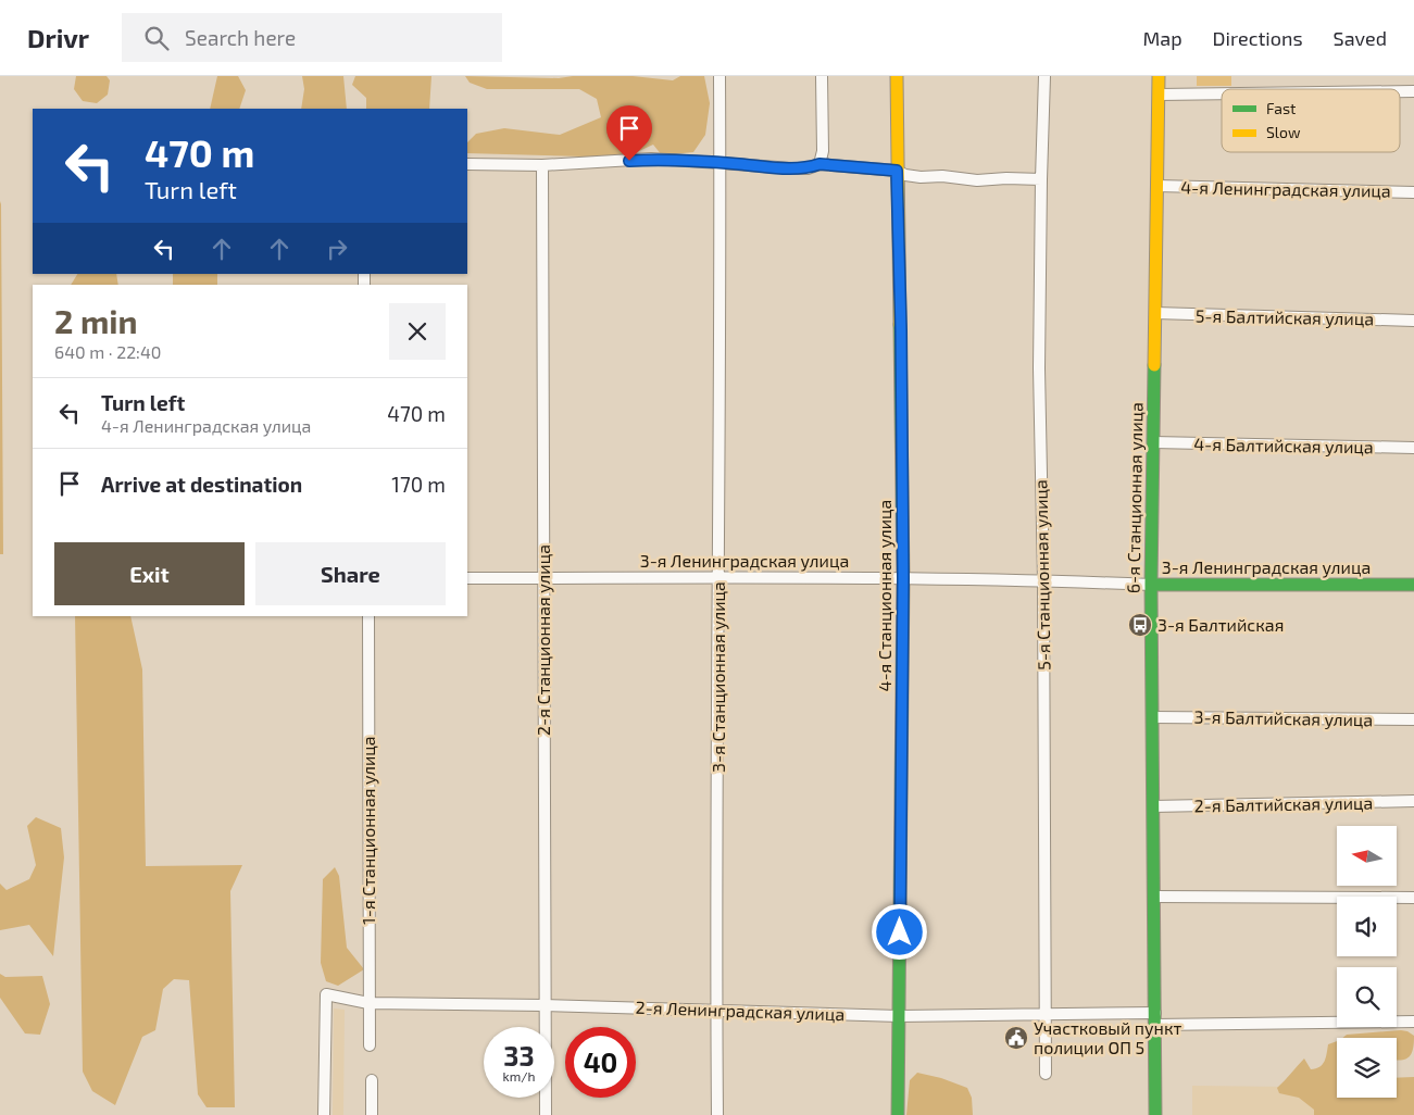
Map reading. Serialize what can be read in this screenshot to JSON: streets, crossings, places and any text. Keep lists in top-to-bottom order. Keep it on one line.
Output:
{"streets":{"street":["4-я Ленинградская улица","5-я Балтийская улица","4-я Балтийская улица","6-я Станционная улица","3-я Ленинградская улица","5-я Станционная улица","4-я Станционная улица","2-я Станционная улица","3-я Станционная улица","3-я Балтийская улица","2-я Балтийская улица","1-я Станционная улица","2-я Ленинградская улица"]},"crossings":[["4-я Ленинградская улица","6-я Станционная улица"],["5-я Балтийская улица","6-я Станционная улица"],["4-я Балтийская улица","6-я Станционная улица"],["6-я Станционная улица","3-я Ленинградская улица"],["6-я Станционная улица","3-я Балтийская улица"],["6-я Станционная улица","2-я Балтийская улица"],["6-я Станционная улица","2-я Ленинградская улица"],["3-я Ленинградская улица","5-я Станционная улица"],["3-я Ленинградская улица","4-я Станционная улица"],["3-я Ленинградская улица","2-я Станционная улица"],["3-я Ленинградская улица","3-я Станционная улица"],["5-я Станционная улица","2-я Ленинградская улица"],["4-я Станционная улица","2-я Ленинградская улица"],["2-я Станционная улица","2-я Ленинградская улица"],["3-я Станционная улица","2-я Ленинградская улица"],["1-я Станционная улица","2-я Ленинградская улица"]],"places":{"bus stop":["3-я Балтийская"],"public building":["Участковый пункт полиции ОП 5"]},"legend":["Fast","Slow"],"north":"left","page":{"header":"Drivr","search":"Search here","nav":["Map","Directions","Saved"],"turn":["470 m","Turn left"],"heading":["2 min","640 m · 22:40"],"list":[{"name":"Turn left","note":"4-я Ленинградская улица","value":"470 m"},{"name":"Arrive at destination","value":"170 m"}],"buttons":["Exit","Share"],"speed":"33 km/h","limit":"40"}}
